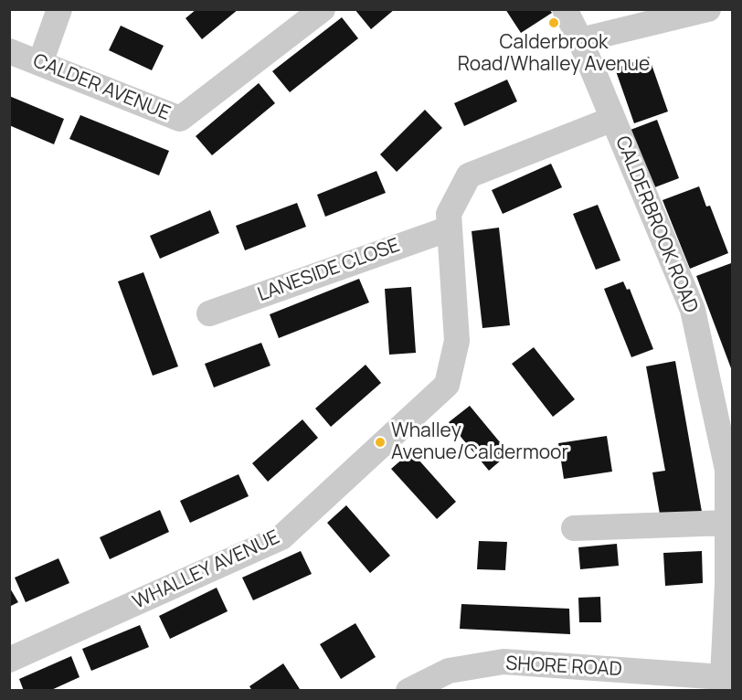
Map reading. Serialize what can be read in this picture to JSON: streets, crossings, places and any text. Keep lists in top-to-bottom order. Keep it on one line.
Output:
{"streets":{"street":["CALDER AVENUE","CALDERBROOK ROAD","LANESIDE CLOSE","WHALLEY AVENUE","SHORE ROAD"]},"crossings":[["CALDERBROOK ROAD","WHALLEY AVENUE"],["CALDERBROOK ROAD","SHORE ROAD"],["LANESIDE CLOSE","WHALLEY AVENUE"]],"places":["Calderbrook Road/Whalley Avenue","Whalley Avenue/Caldermoor"]}
